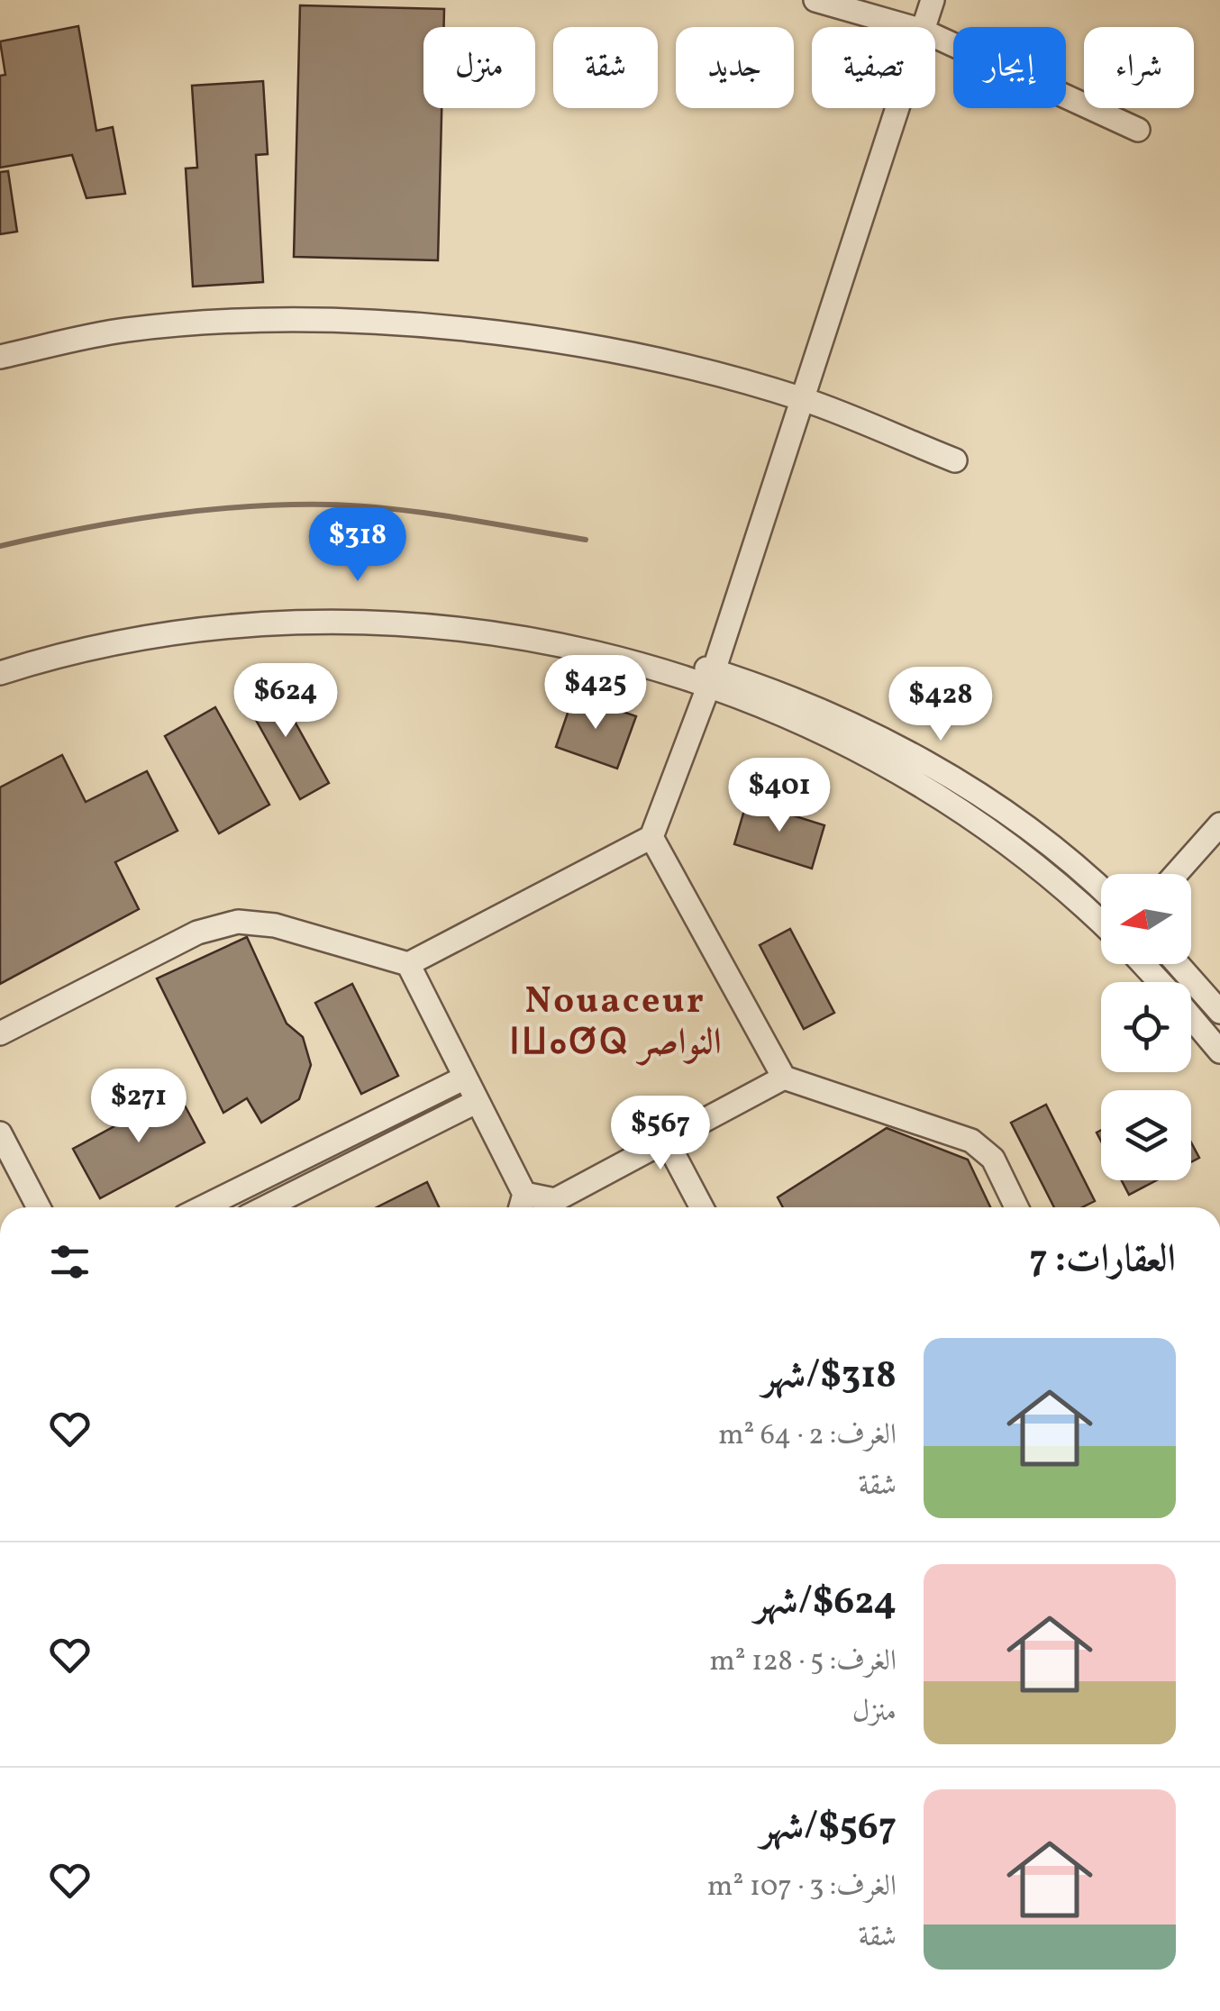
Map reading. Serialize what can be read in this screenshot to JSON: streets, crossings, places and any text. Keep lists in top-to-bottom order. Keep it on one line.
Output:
{"districts":["Nouaceur ⵏⵡⴰⵚⵕ النواصر"],"north":"left","page":{"chip":["شراء","إيجار","تصفية","جديد","شقة","منزل"],"price":["$318","$425","$624","$428","$401","$271","$567"],"heading":"العقارات: 7","list":[{"name":"$318/شهر","note":"الغرف: 2 · 64 m² · شقة"},{"name":"$624/شهر","note":"الغرف: 5 · 128 m² · منزل"},{"name":"$567/شهر","note":"الغرف: 3 · 107 m² · شقة"}]}}
